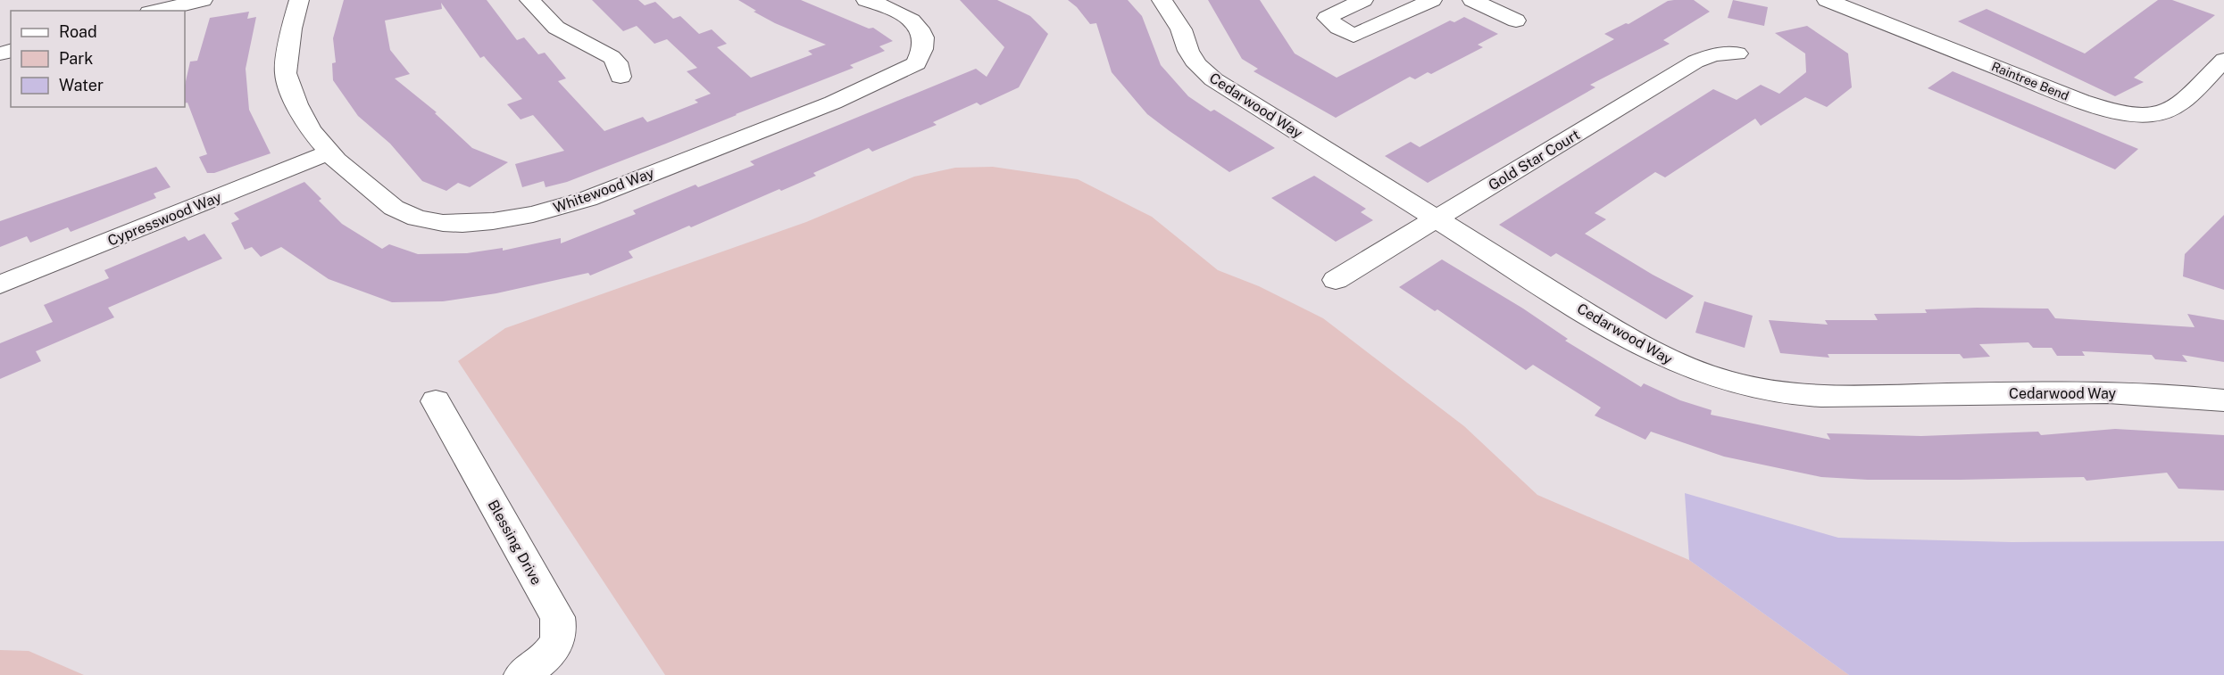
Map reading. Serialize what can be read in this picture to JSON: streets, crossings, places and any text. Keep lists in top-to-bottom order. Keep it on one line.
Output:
{"streets":{"street":["Raintree Bend","Cedarwood Way","Gold Star Court","Whitewood Way","Cypresswood Way","Blessing Drive"]},"crossings":[["Cedarwood Way","Gold Star Court"],["Whitewood Way","Cypresswood Way"]],"legend":["Road","Park","Water"]}
